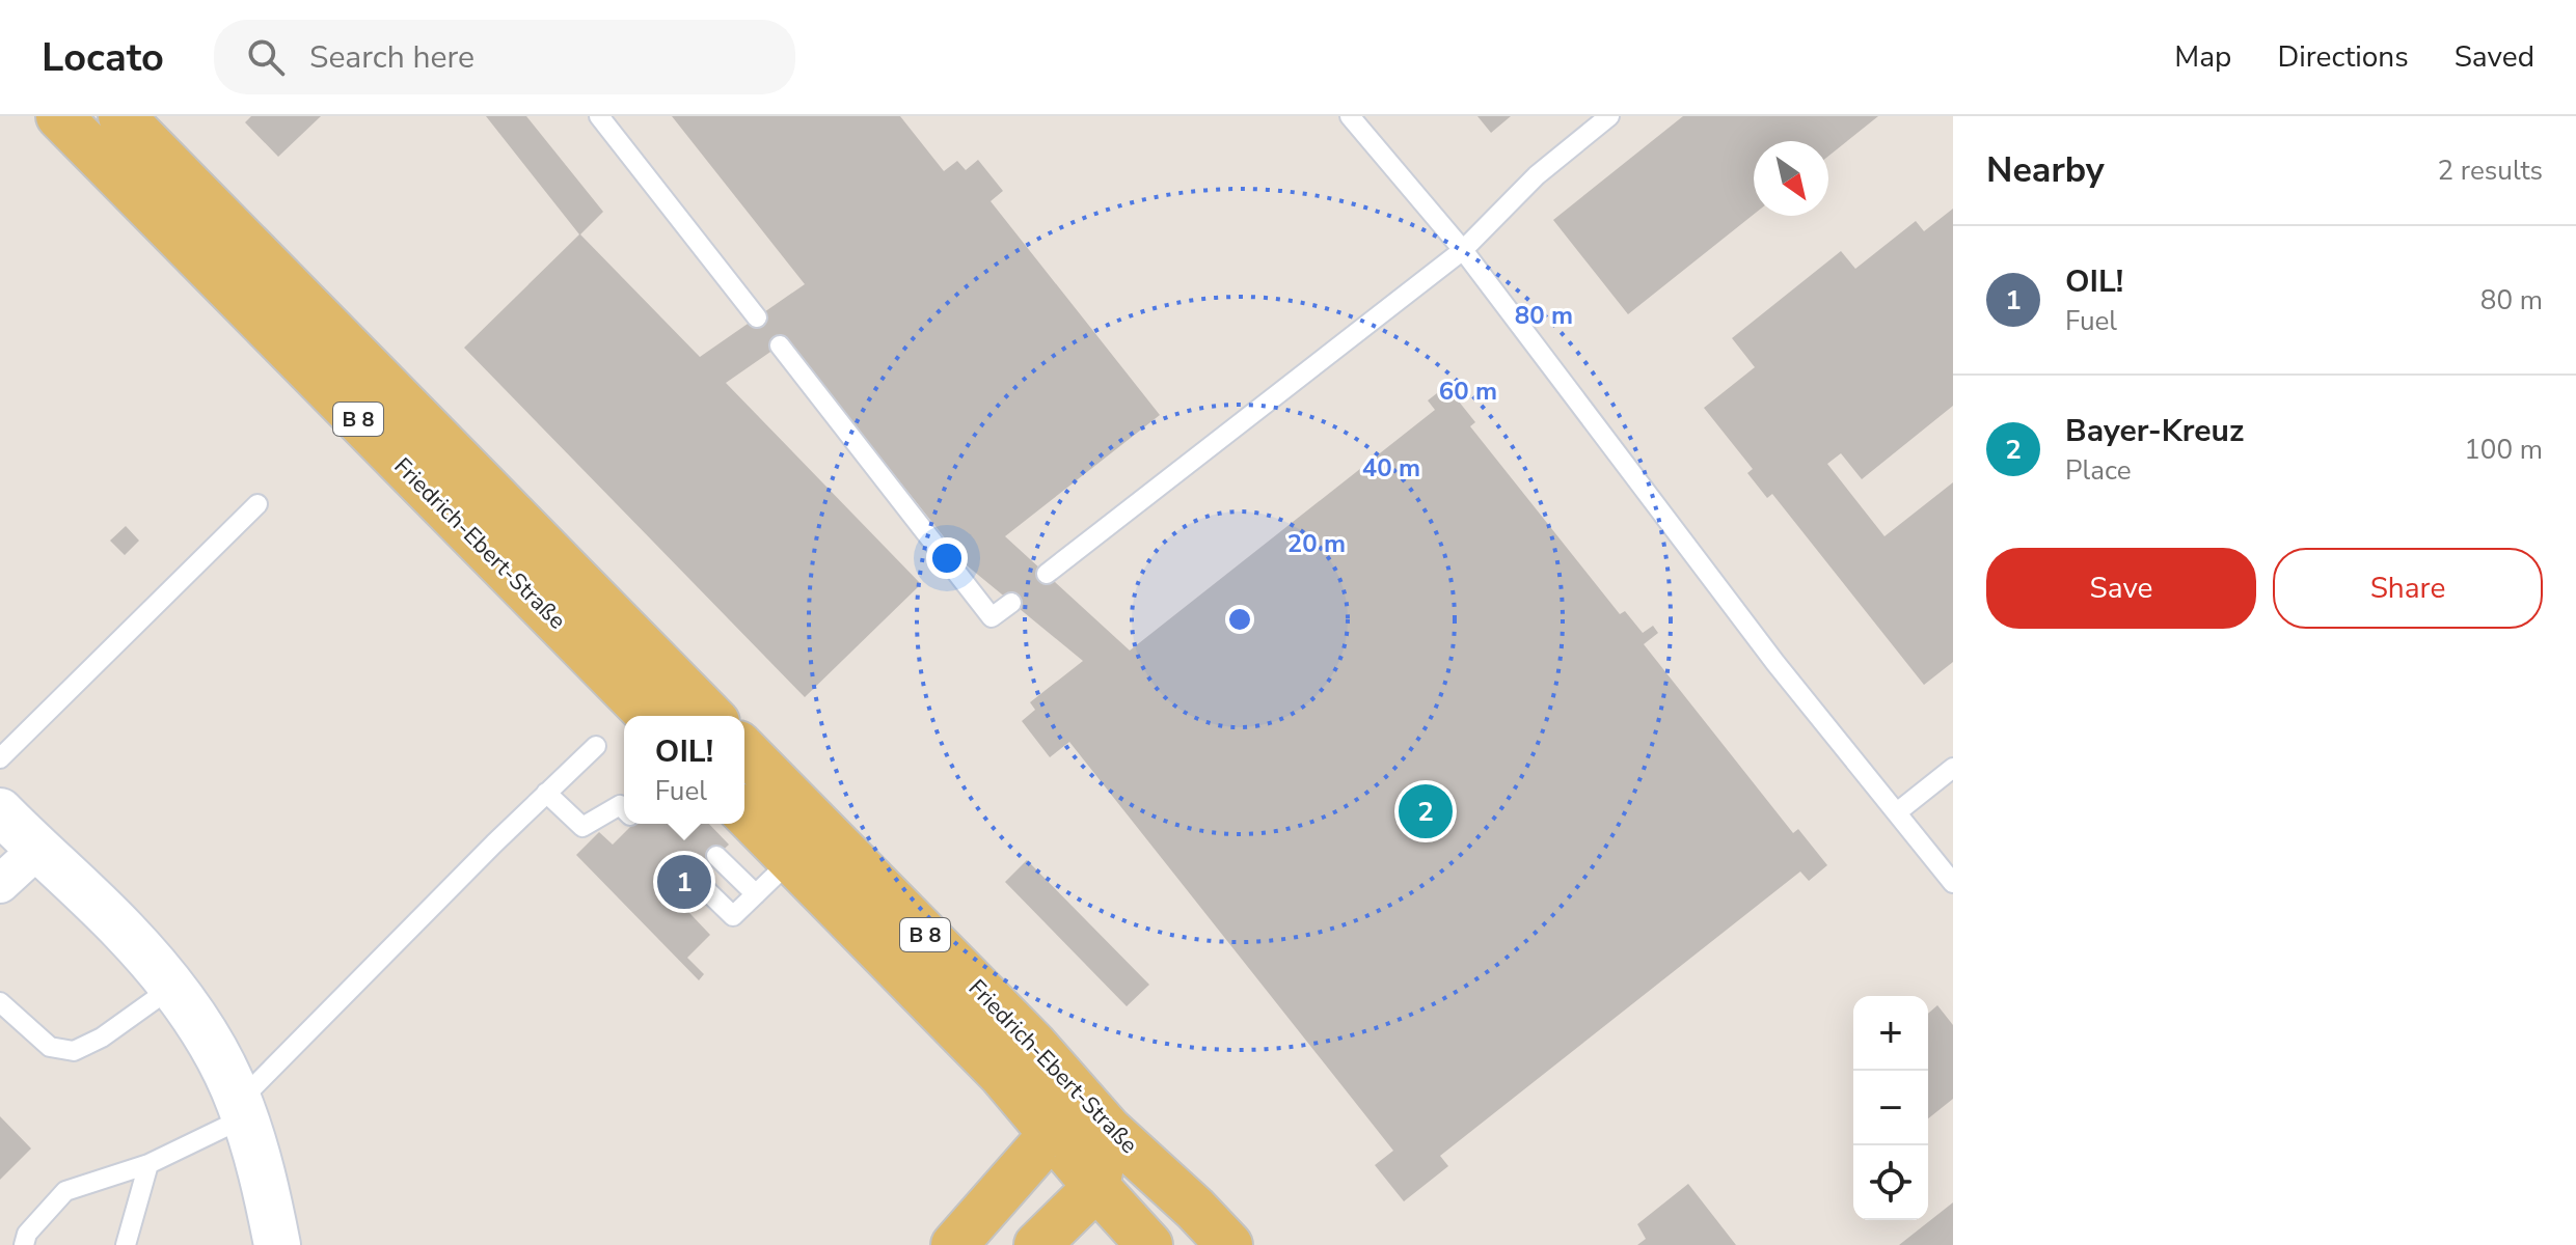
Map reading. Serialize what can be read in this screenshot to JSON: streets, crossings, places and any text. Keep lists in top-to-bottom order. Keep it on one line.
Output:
{"streets":{"main road":["B 8","Friedrich-Ebert-Straße"]},"north":"bottom right","page":{"header":"Locato","search":"Search here","nav":["Map","Directions","Saved"],"heading":["Nearby","2 results"],"list":[{"mark":"1","name":"OIL!","note":"Fuel","value":"80 m"},{"mark":"2","name":"Bayer-Kreuz","note":"Place","value":"100 m"}],"buttons":["Save","Share"],"popup":["OIL!","Fuel"],"pins":["2","1"],"map_buttons":["+","−"]},"rings":["80 m","60 m","40 m","20 m"]}
